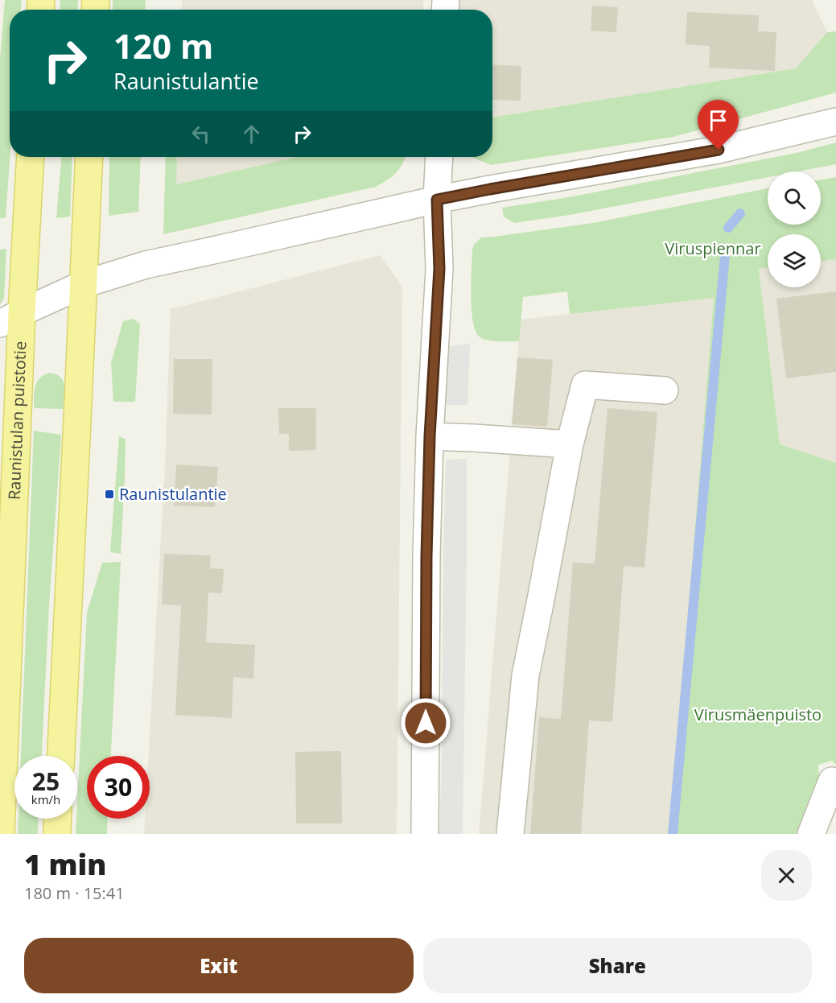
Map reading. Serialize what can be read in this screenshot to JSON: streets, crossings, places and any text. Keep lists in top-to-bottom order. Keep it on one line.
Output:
{"streets":{"main road":["Raunistulan puistotie"]},"parks":["Viruspiennar","Virusmäenpuisto"],"places":{"transit":["Raunistulantie"]},"page":{"turn":["120 m","Raunistulantie"],"speed":"25 km/h","limit":"30","heading":["1 min","180 m · 15:41"],"buttons":["Exit","Share"]}}
